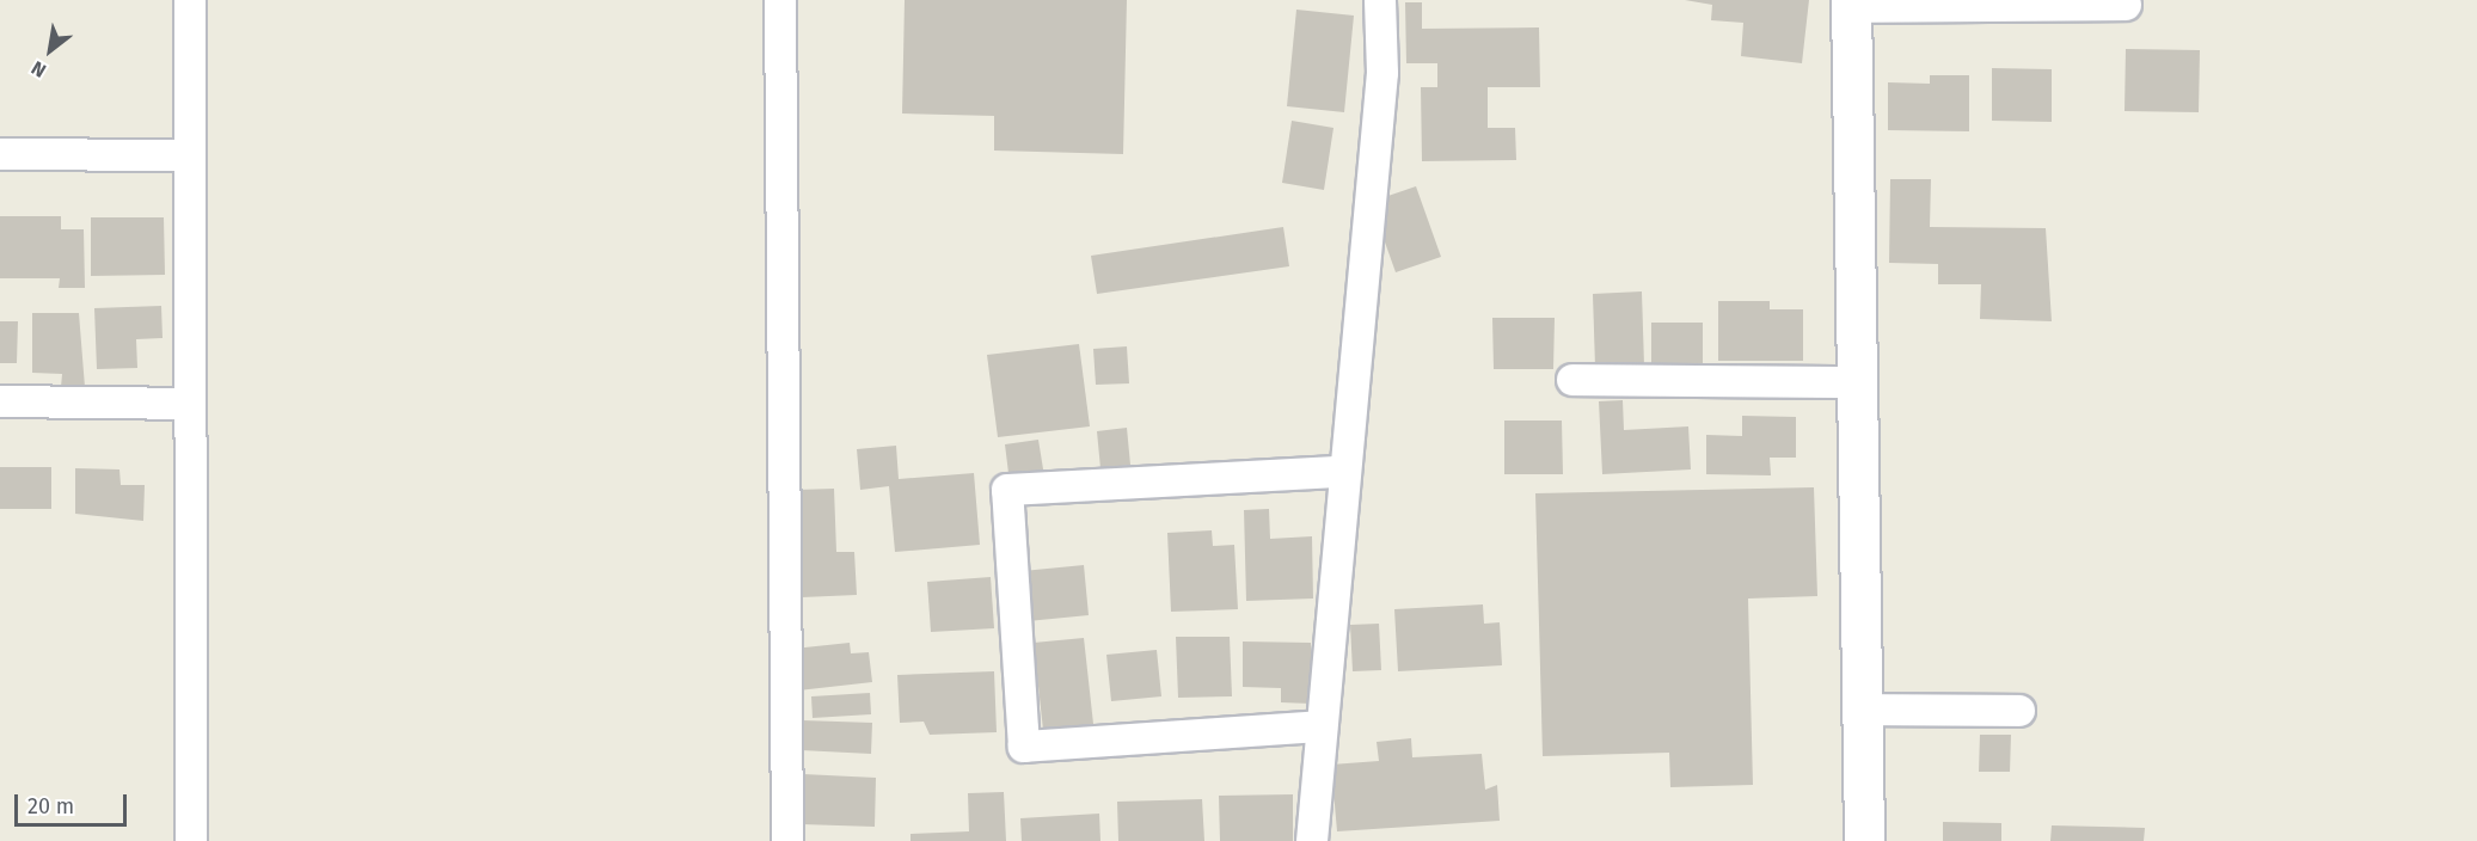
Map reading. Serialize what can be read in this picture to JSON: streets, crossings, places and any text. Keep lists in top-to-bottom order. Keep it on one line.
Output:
{"scale_bar":"20 m","north":"bottom left"}
